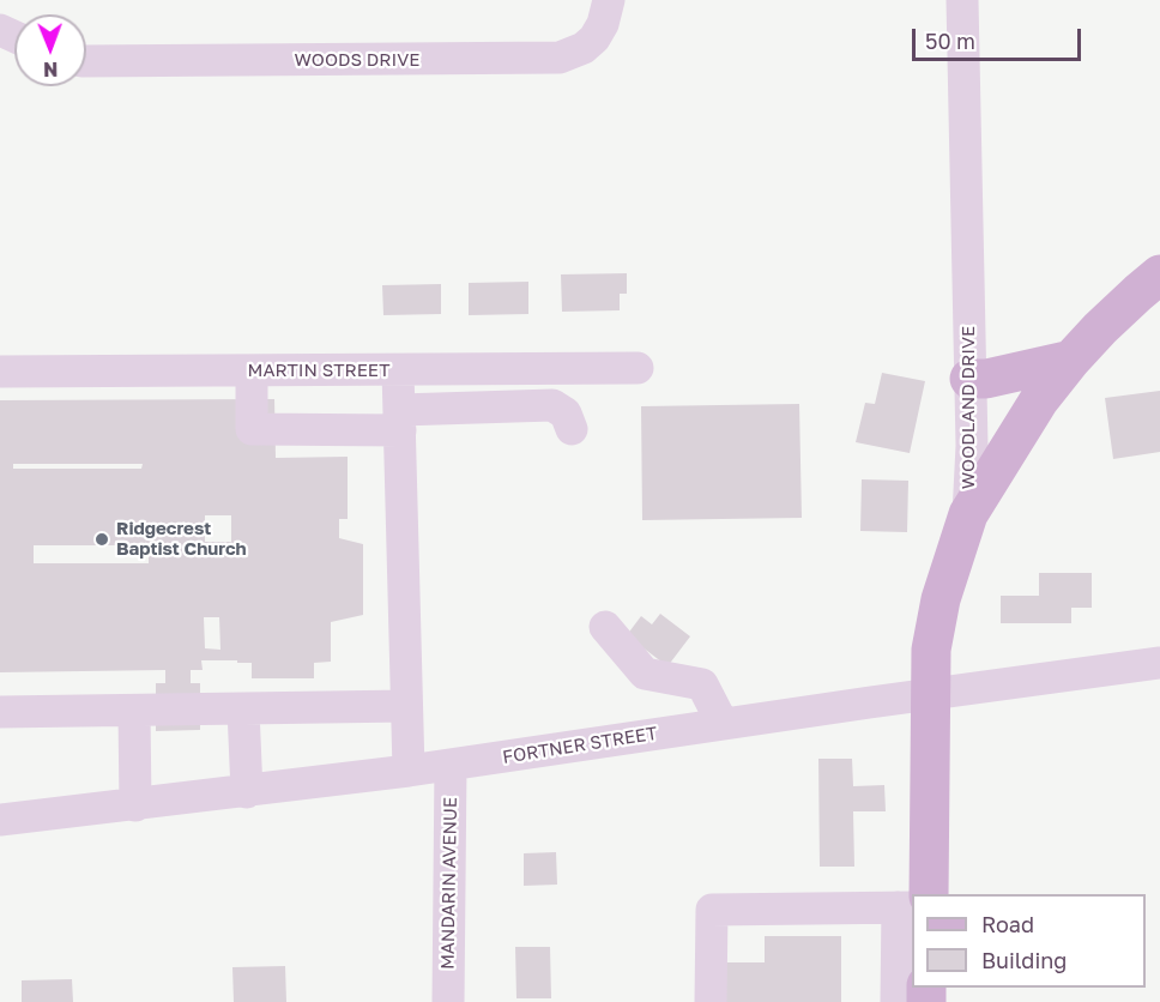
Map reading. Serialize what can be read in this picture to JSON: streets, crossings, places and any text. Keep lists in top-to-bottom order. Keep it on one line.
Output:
{"streets":{"main road":["WOODLAND DRIVE"],"street":["WOODS DRIVE","MARTIN STREET","FORTNER STREET","MANDARIN AVENUE"]},"crossings":[["WOODLAND DRIVE","FORTNER STREET"],["FORTNER STREET","MANDARIN AVENUE"]],"places":["Ridgecrest Baptist Church"],"legend":["Road","Building"],"scale_bar":"50 m","north":"bottom"}
